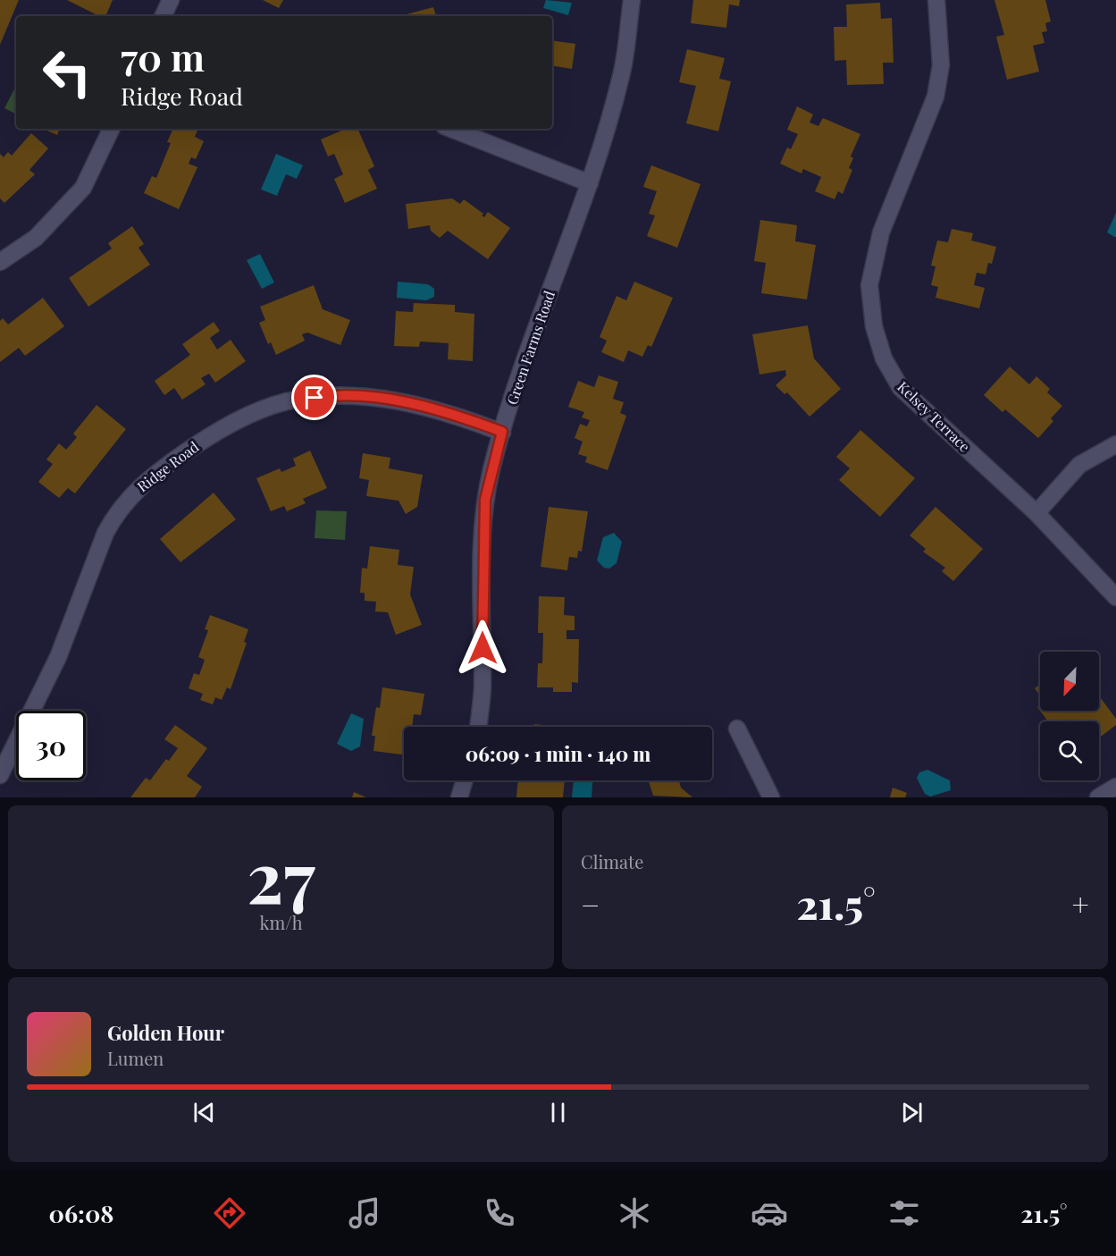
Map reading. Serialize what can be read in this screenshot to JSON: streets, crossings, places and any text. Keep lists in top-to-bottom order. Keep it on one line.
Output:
{"streets":{"street":["Green Farms Road","Kelsey Terrace","Ridge Road"]},"crossings":[["Green Farms Road","Ridge Road"]],"north":"bottom left","page":{"turn":["70 m","Ridge Road"],"limit":"30","trip":"06:09 · 1 min · 140 m","tile":[["27","km/h"],"Climate"],"heat":["−","21.5°","+"],"song":["Golden Hour","Lumen"],"tabs":["06:08","21.5°"]}}
